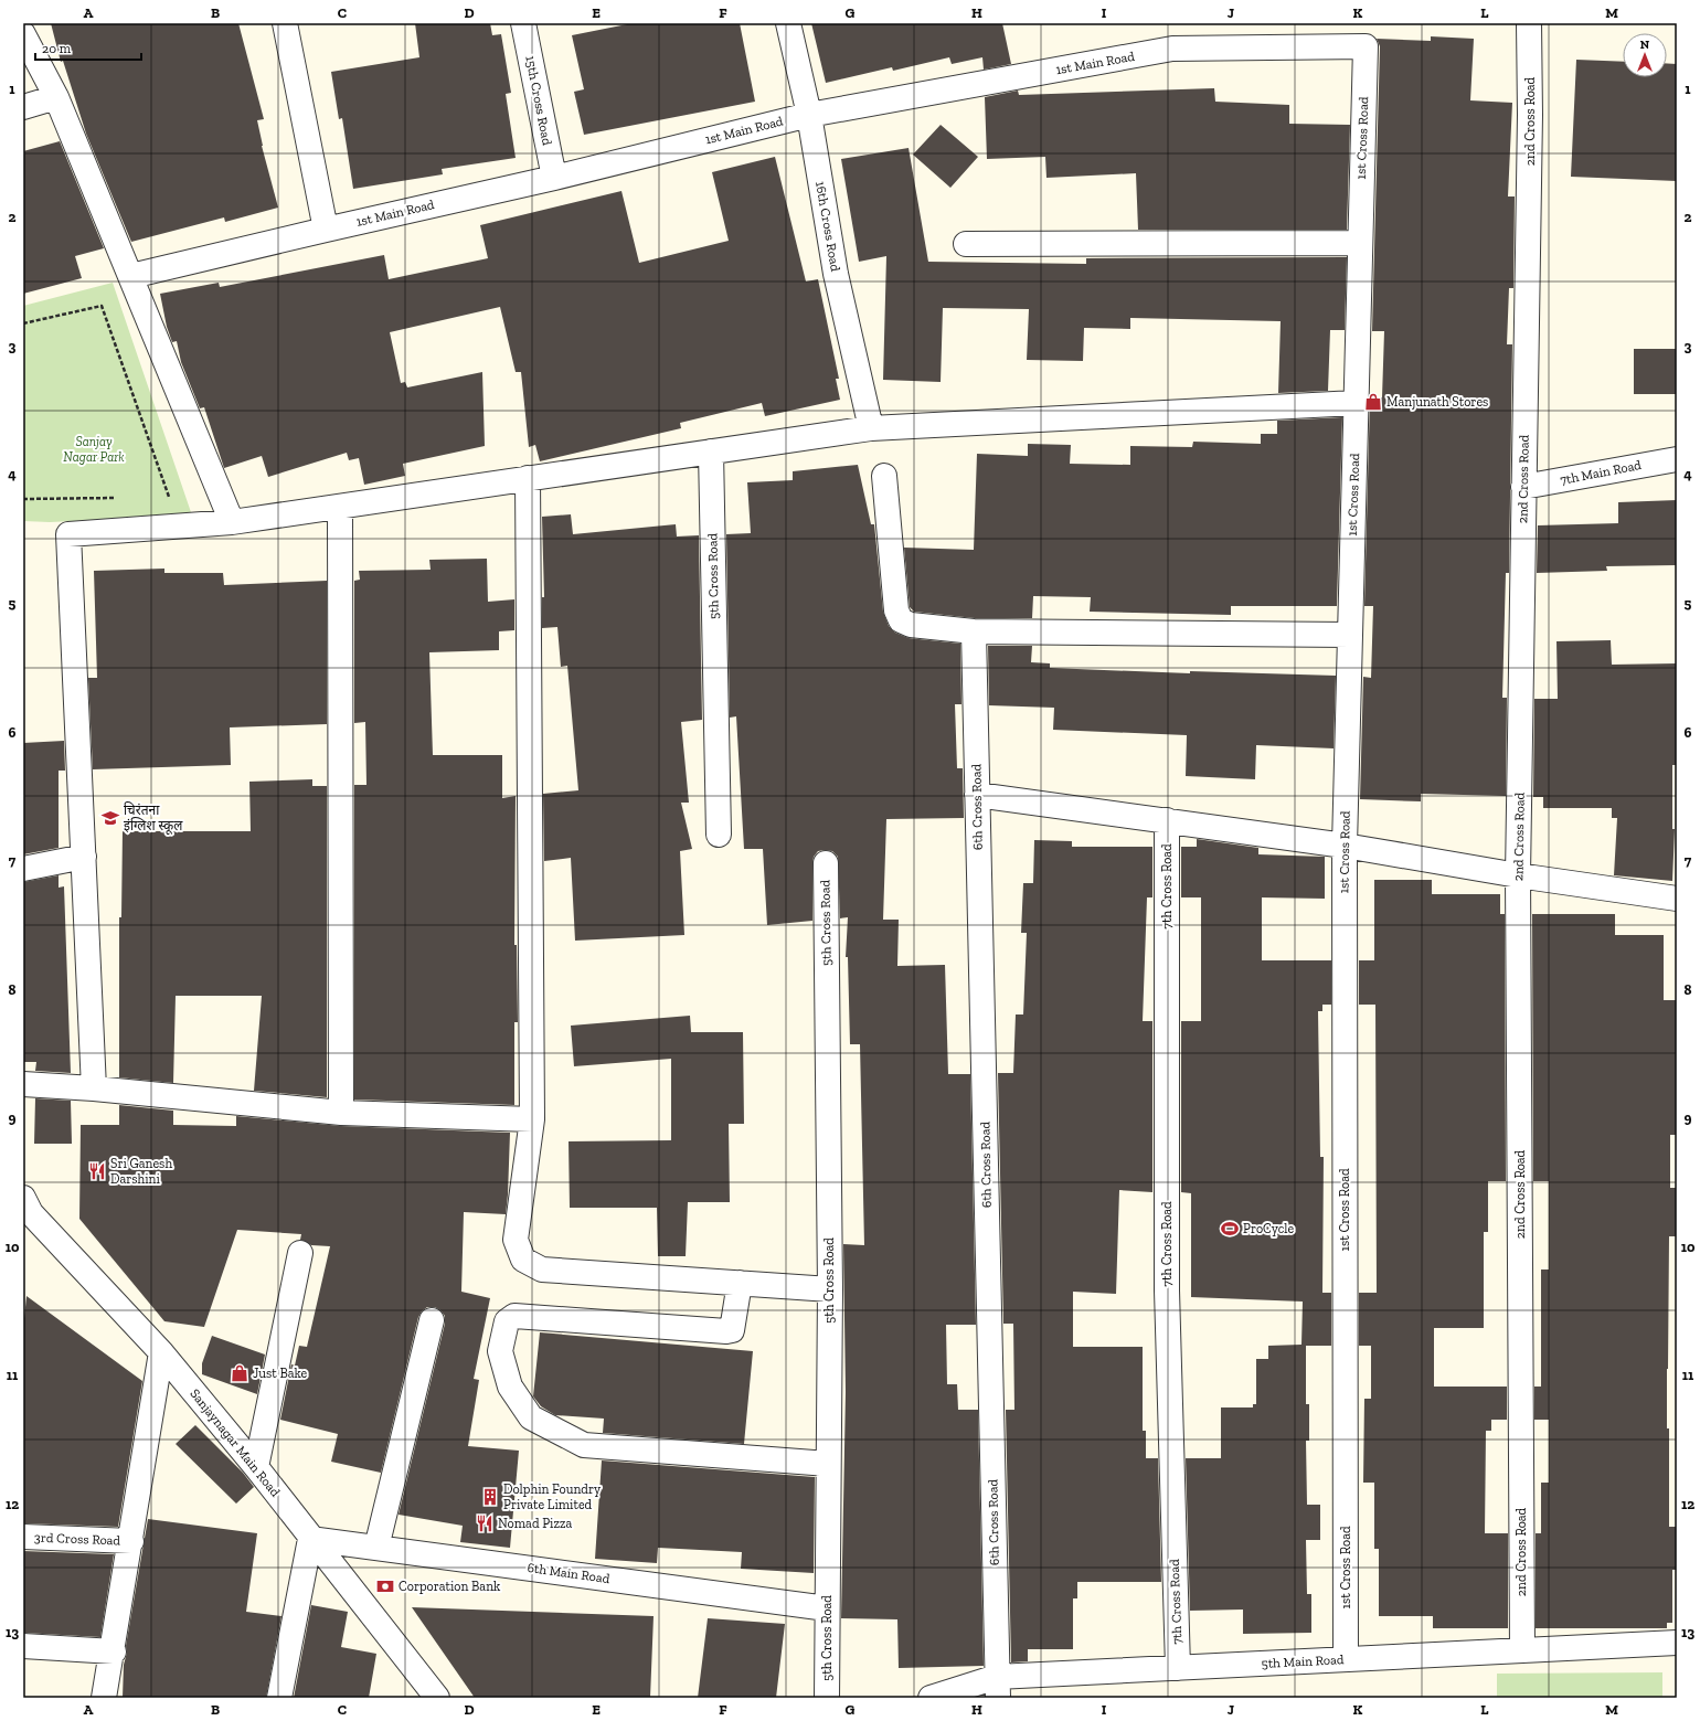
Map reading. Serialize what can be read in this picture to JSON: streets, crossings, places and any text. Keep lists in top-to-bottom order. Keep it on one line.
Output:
{"streets":{"street":["1st Main Road","15th Cross Road","2nd Cross Road","1st Cross Road","16th Cross Road","7th Main Road","5th Cross Road","6th Cross Road","7th Cross Road","Sanjaynagar Main Road","3rd Cross Road","6th Main Road","5th Main Road"]},"crossings":[["1st Main Road","15th Cross Road"],["1st Main Road","1st Cross Road"],["1st Main Road","16th Cross Road"],["2nd Cross Road","7th Main Road"],["2nd Cross Road","5th Main Road"],["1st Cross Road","5th Main Road"],["5th Cross Road","6th Main Road"],["6th Cross Road","5th Main Road"],["7th Cross Road","5th Main Road"],["Sanjaynagar Main Road","6th Main Road"]],"parks":["Sanjay Nagar Park"],"places":{"shop":["Manjunath Stores","Just Bake"],"school or university":["चिरंतना इंग्लिश स्कूल"],"restaurant":["Sri Ganesh Darshini","Nomad Pizza"],"sports":["ProCycle"],"building":["Dolphin Foundry Private Limited"],"bank":["Corporation Bank"]},"scale_bar":"20 m","north":"top","grid":{"columns":["A","B","C","D","E","F","G","H","I","J","K","L","M"],"rows":["1","2","3","4","5","6","7","8","9","10","11","12","13"]}}
